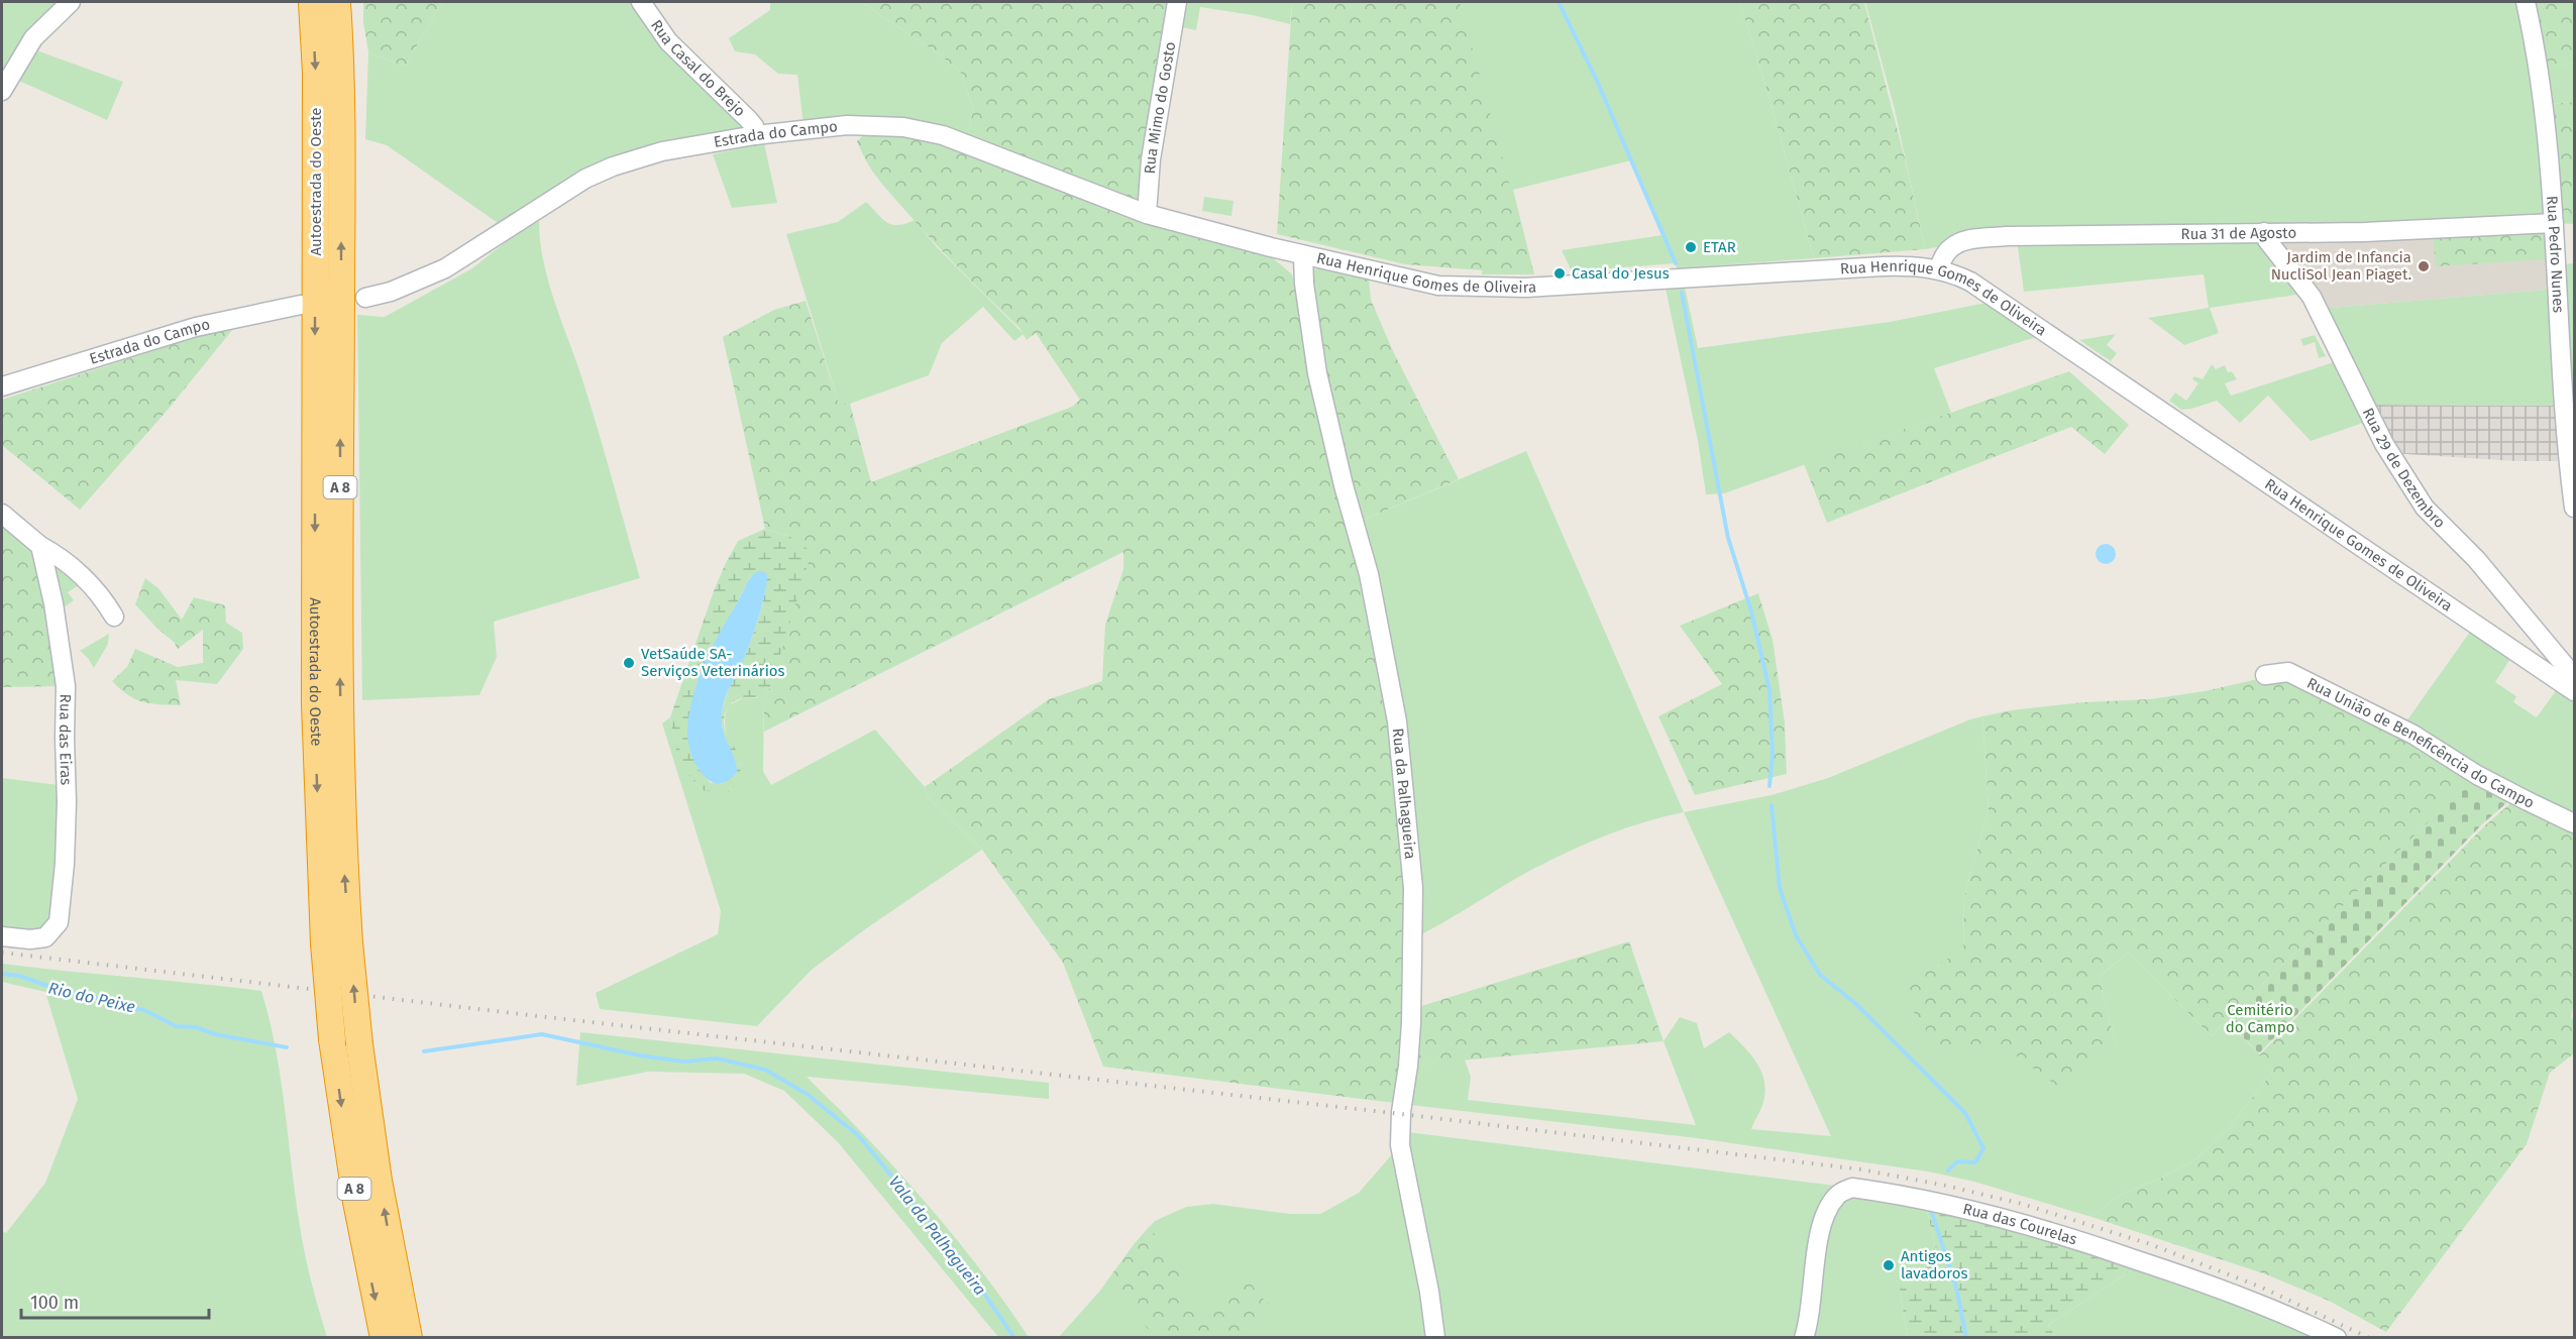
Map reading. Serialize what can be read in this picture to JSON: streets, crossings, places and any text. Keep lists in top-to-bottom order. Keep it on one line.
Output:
{"streets":{"highway":["Autoestrada do Oeste","A 8"],"street":["Rua Casal do Brejo","Rua Mimo do Gosto","Estrada do Campo","Rua 31 de Agosto","Rua Pedro Nunes","Rua Henrique Gomes de Oliveira","Rua 29 de Dezembro","Rua das Eiras","Rua União de Beneficência do Campo","Rua da Palhagueira","Rua das Courelas"]},"crossings":[["Rua Casal do Brejo","Estrada do Campo"],["Rua Mimo do Gosto","Estrada do Campo"],["Estrada do Campo","Rua Henrique Gomes de Oliveira"],["Rua 31 de Agosto","Rua Pedro Nunes"],["Rua 31 de Agosto","Rua Henrique Gomes de Oliveira"],["Rua 31 de Agosto","Rua 29 de Dezembro"],["Rua Henrique Gomes de Oliveira","Rua 29 de Dezembro"],["Rua Henrique Gomes de Oliveira","Rua da Palhagueira"]],"water":["Rio do Peixe","Vala da Palhagueira"],"parks":["Cemitério do Campo"],"places":["ETAR","Jardim de Infancia NucliSol Jean Piaget.","Casal do Jesus","VetSaúde SA- Serviços Veterinários","Antigos lavadoros"],"scale_bar":"100 m"}
